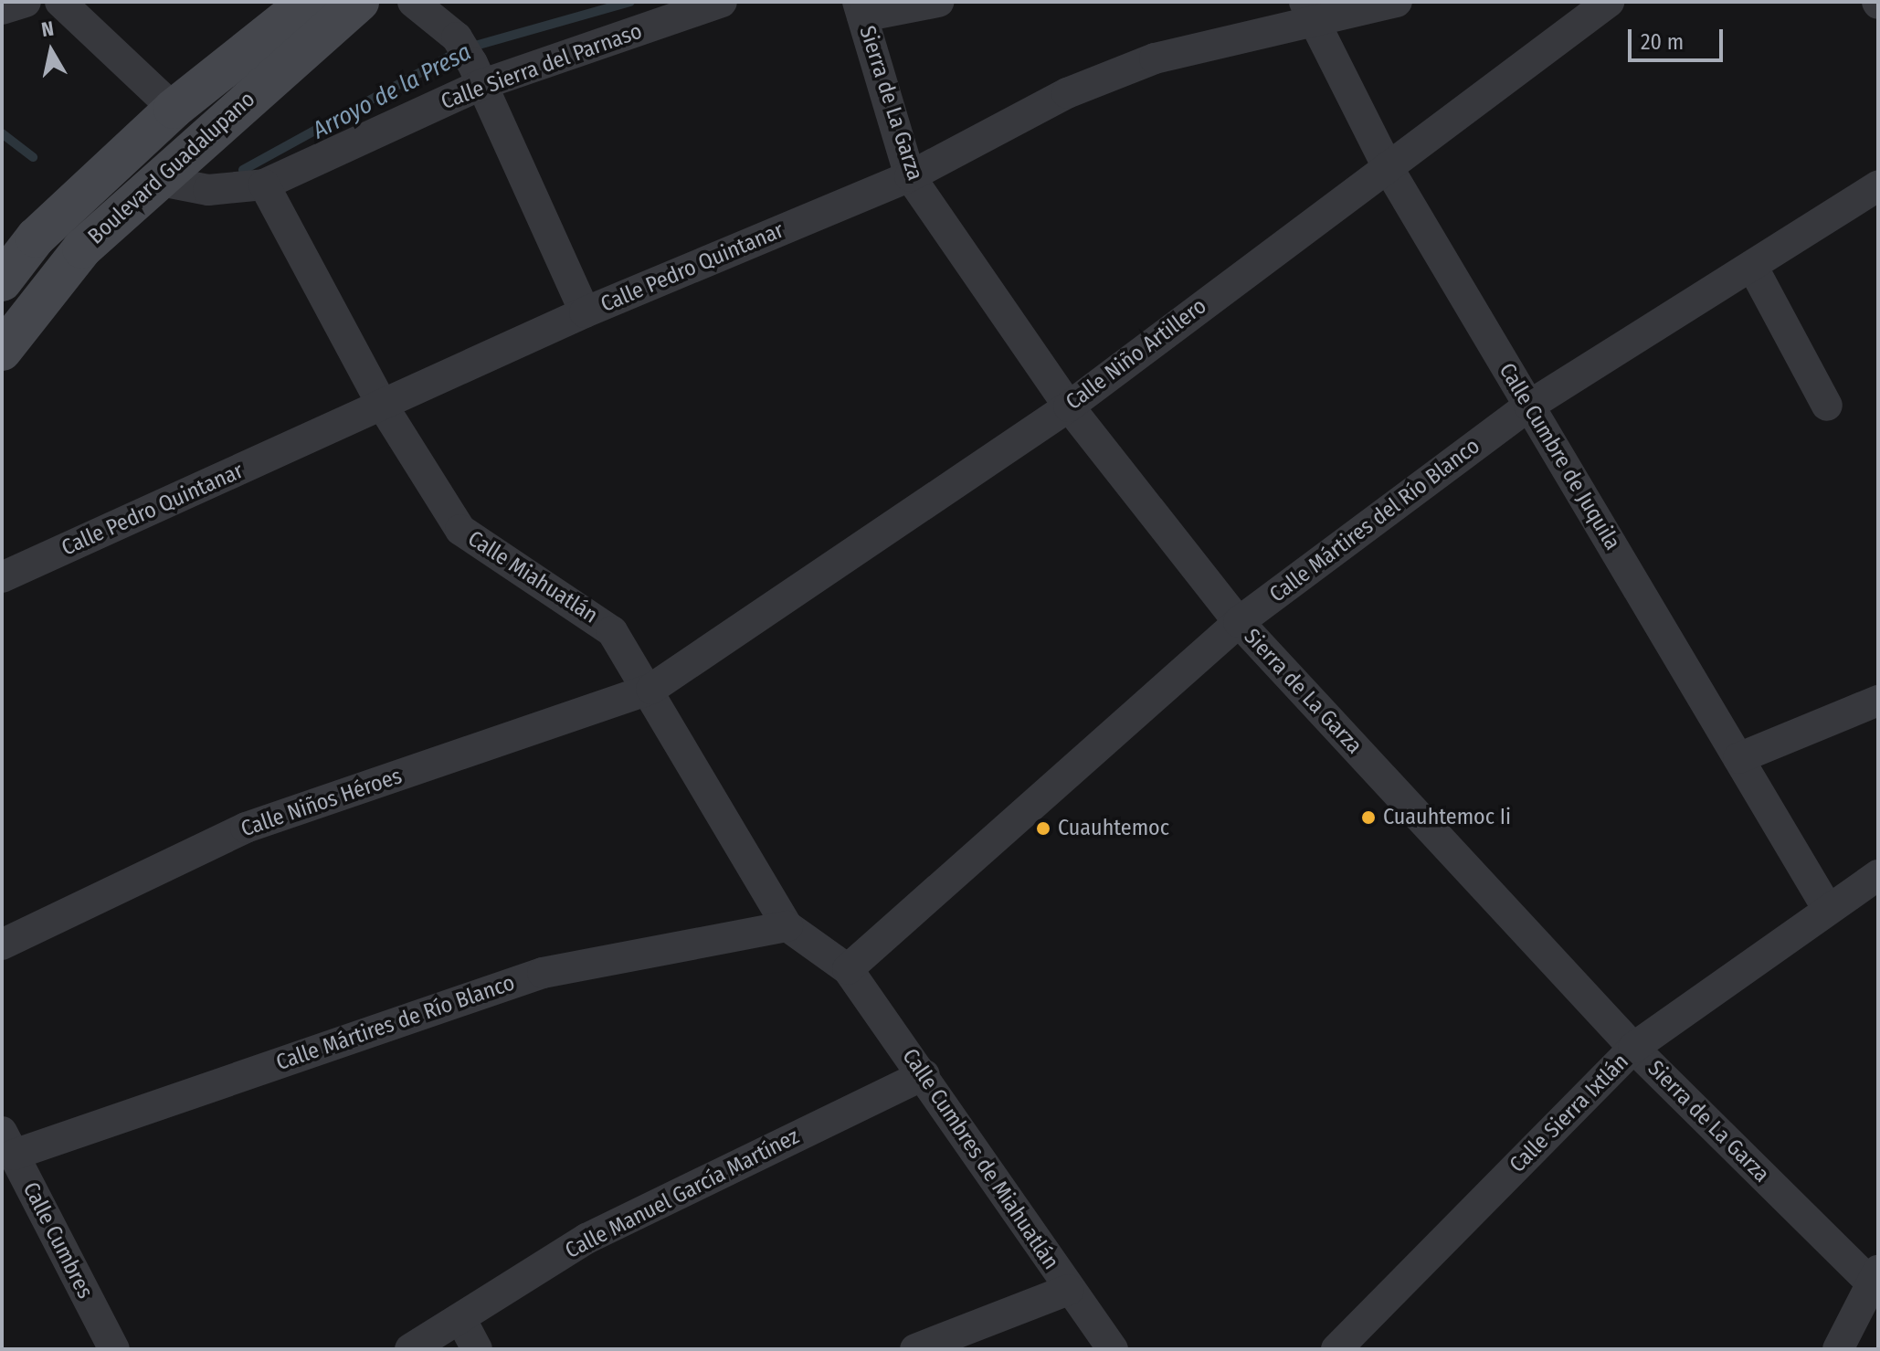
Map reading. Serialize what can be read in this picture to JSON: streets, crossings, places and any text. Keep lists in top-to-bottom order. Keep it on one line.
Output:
{"streets":{"main road":["Boulevard Guadalupano"],"street":["Calle Sierra del Parnaso","Sierra de La Garza","Calle Pedro Quintanar","Calle Niño Artillero","Calle Cumbre de Juquila","Calle Mártires del Río Blanco","Calle Miahuatlán","Calle Niños Héroes","Calle Mártires de Río Blanco","Calle Sierra Ixtlán","Calle Cumbres de Miahuatlán","Calle Manuel García Martínez","Calle Cumbres"]},"crossings":[["Calle Sierra del Parnaso","Boulevard Guadalupano"],["Calle Sierra del Parnaso","Calle Miahuatlán"],["Sierra de La Garza","Calle Pedro Quintanar"],["Sierra de La Garza","Calle Niño Artillero"],["Sierra de La Garza","Calle Mártires del Río Blanco"],["Sierra de La Garza","Calle Sierra Ixtlán"],["Calle Pedro Quintanar","Calle Cumbre de Juquila"],["Calle Pedro Quintanar","Calle Miahuatlán"],["Calle Niño Artillero","Calle Cumbre de Juquila"],["Calle Niño Artillero","Calle Miahuatlán"],["Calle Niño Artillero","Calle Niños Héroes"],["Calle Cumbre de Juquila","Calle Mártires del Río Blanco"],["Calle Cumbre de Juquila","Calle Sierra Ixtlán"],["Calle Mártires del Río Blanco","Calle Cumbres de Miahuatlán"],["Calle Miahuatlán","Calle Niños Héroes"],["Calle Miahuatlán","Calle Mártires de Río Blanco"],["Calle Miahuatlán","Calle Cumbres de Miahuatlán"],["Calle Mártires de Río Blanco","Calle Cumbres de Miahuatlán"],["Calle Mártires de Río Blanco","Calle Cumbres"],["Calle Cumbres de Miahuatlán","Calle Manuel García Martínez"]],"water":["Arroyo de la Presa"],"places":["Cuauhtemoc Ii","Cuauhtemoc"],"scale_bar":"20 m","north":"top"}
